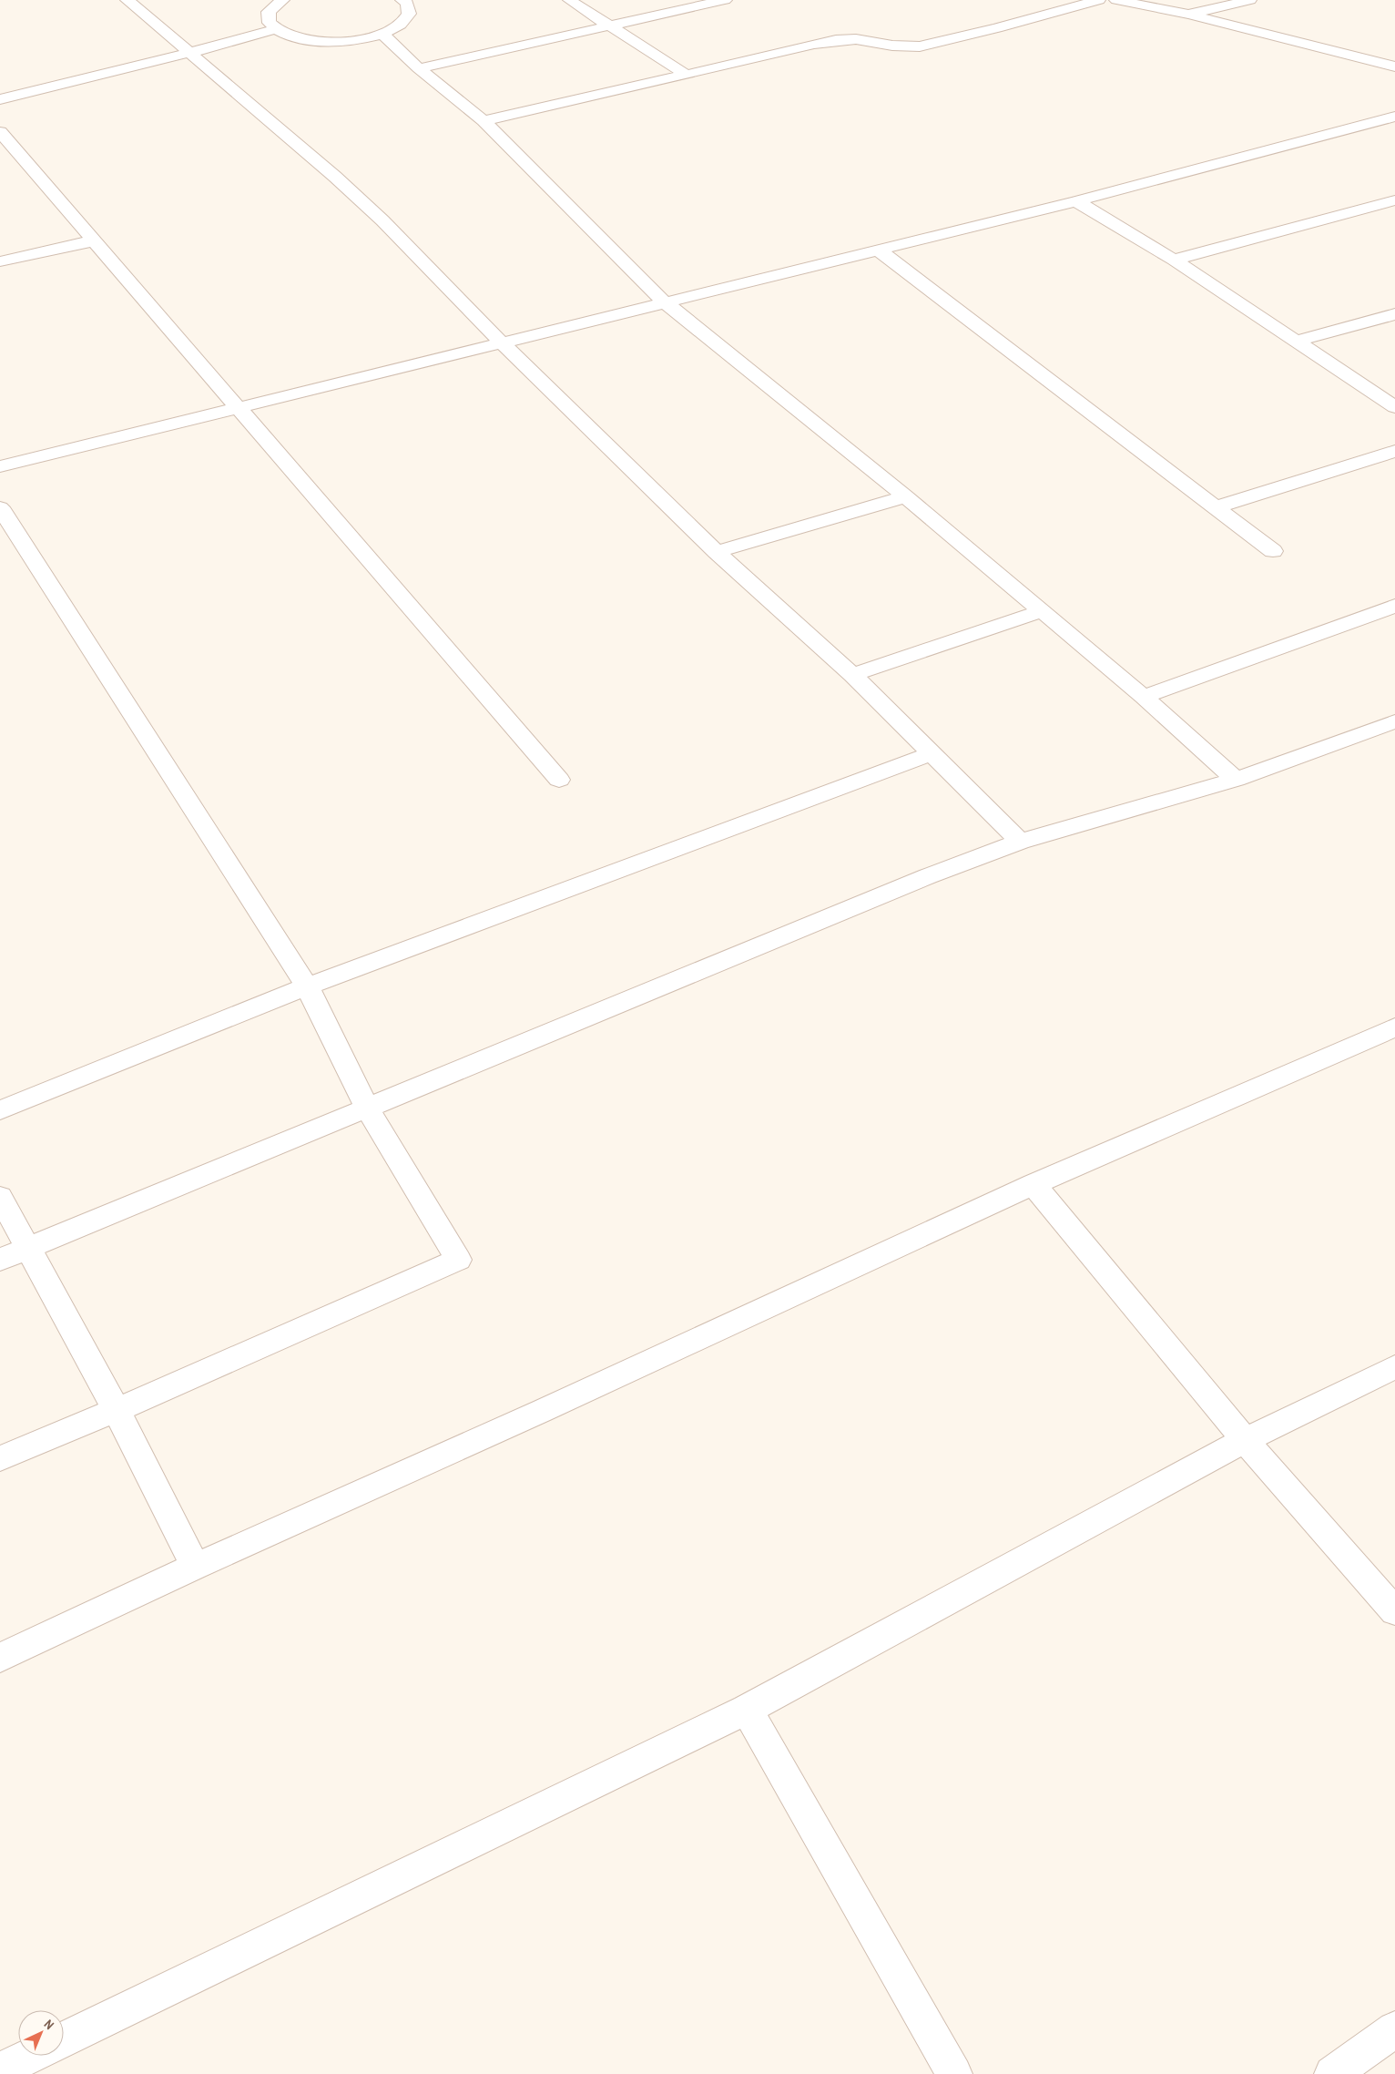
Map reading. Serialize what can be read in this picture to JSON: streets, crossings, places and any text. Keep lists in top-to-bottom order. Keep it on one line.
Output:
{"north":"top right"}
